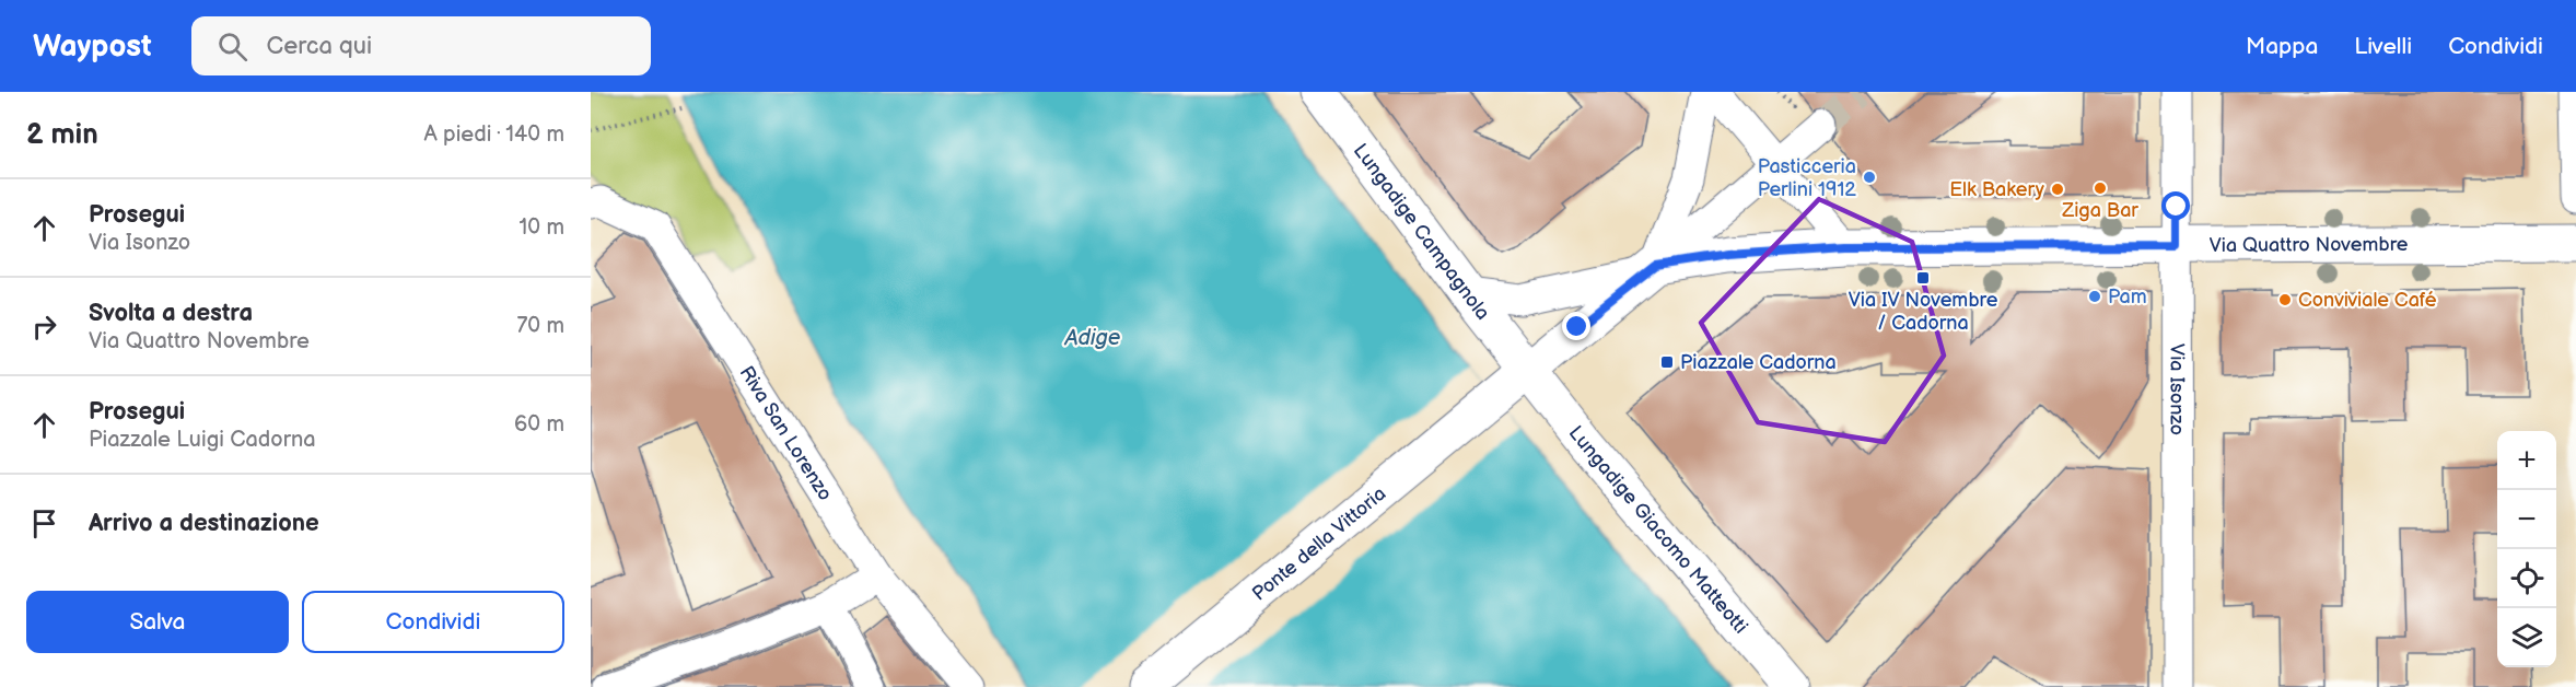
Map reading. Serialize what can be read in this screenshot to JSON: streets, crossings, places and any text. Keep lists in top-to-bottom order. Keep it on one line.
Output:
{"streets":{"street":["Lungadige Campagnola","Via Quattro Novembre","Via Isonzo","Riva San Lorenzo","Lungadige Giacomo Matteotti","Ponte della Vittoria"]},"crossings":[["Lungadige Campagnola","Lungadige Giacomo Matteotti"],["Lungadige Campagnola","Ponte della Vittoria"],["Via Quattro Novembre","Via Isonzo"],["Via Quattro Novembre","Ponte della Vittoria"],["Lungadige Giacomo Matteotti","Ponte della Vittoria"]],"water":["Adige"],"places":{"other":["Pasticceria Perlini 1912","Ziga Bar","Elk Bakery","Pam","Conviviale Café"],"transit":["Via IV Novembre / Cadorna","Piazzale Cadorna"]},"page":{"header":"Waypost","search":"Cerca qui","nav":["Mappa","Livelli","Condividi"],"heading":["2 min","A piedi · 140 m"],"list":[["Prosegui","Via Isonzo","10 m"],["Svolta a destra","Via Quattro Novembre","70 m"],["Prosegui","Piazzale Luigi Cadorna","60 m"],"Arrivo a destinazione"],"map_buttons":["+","−"],"buttons":["Salva","Condividi"]}}
